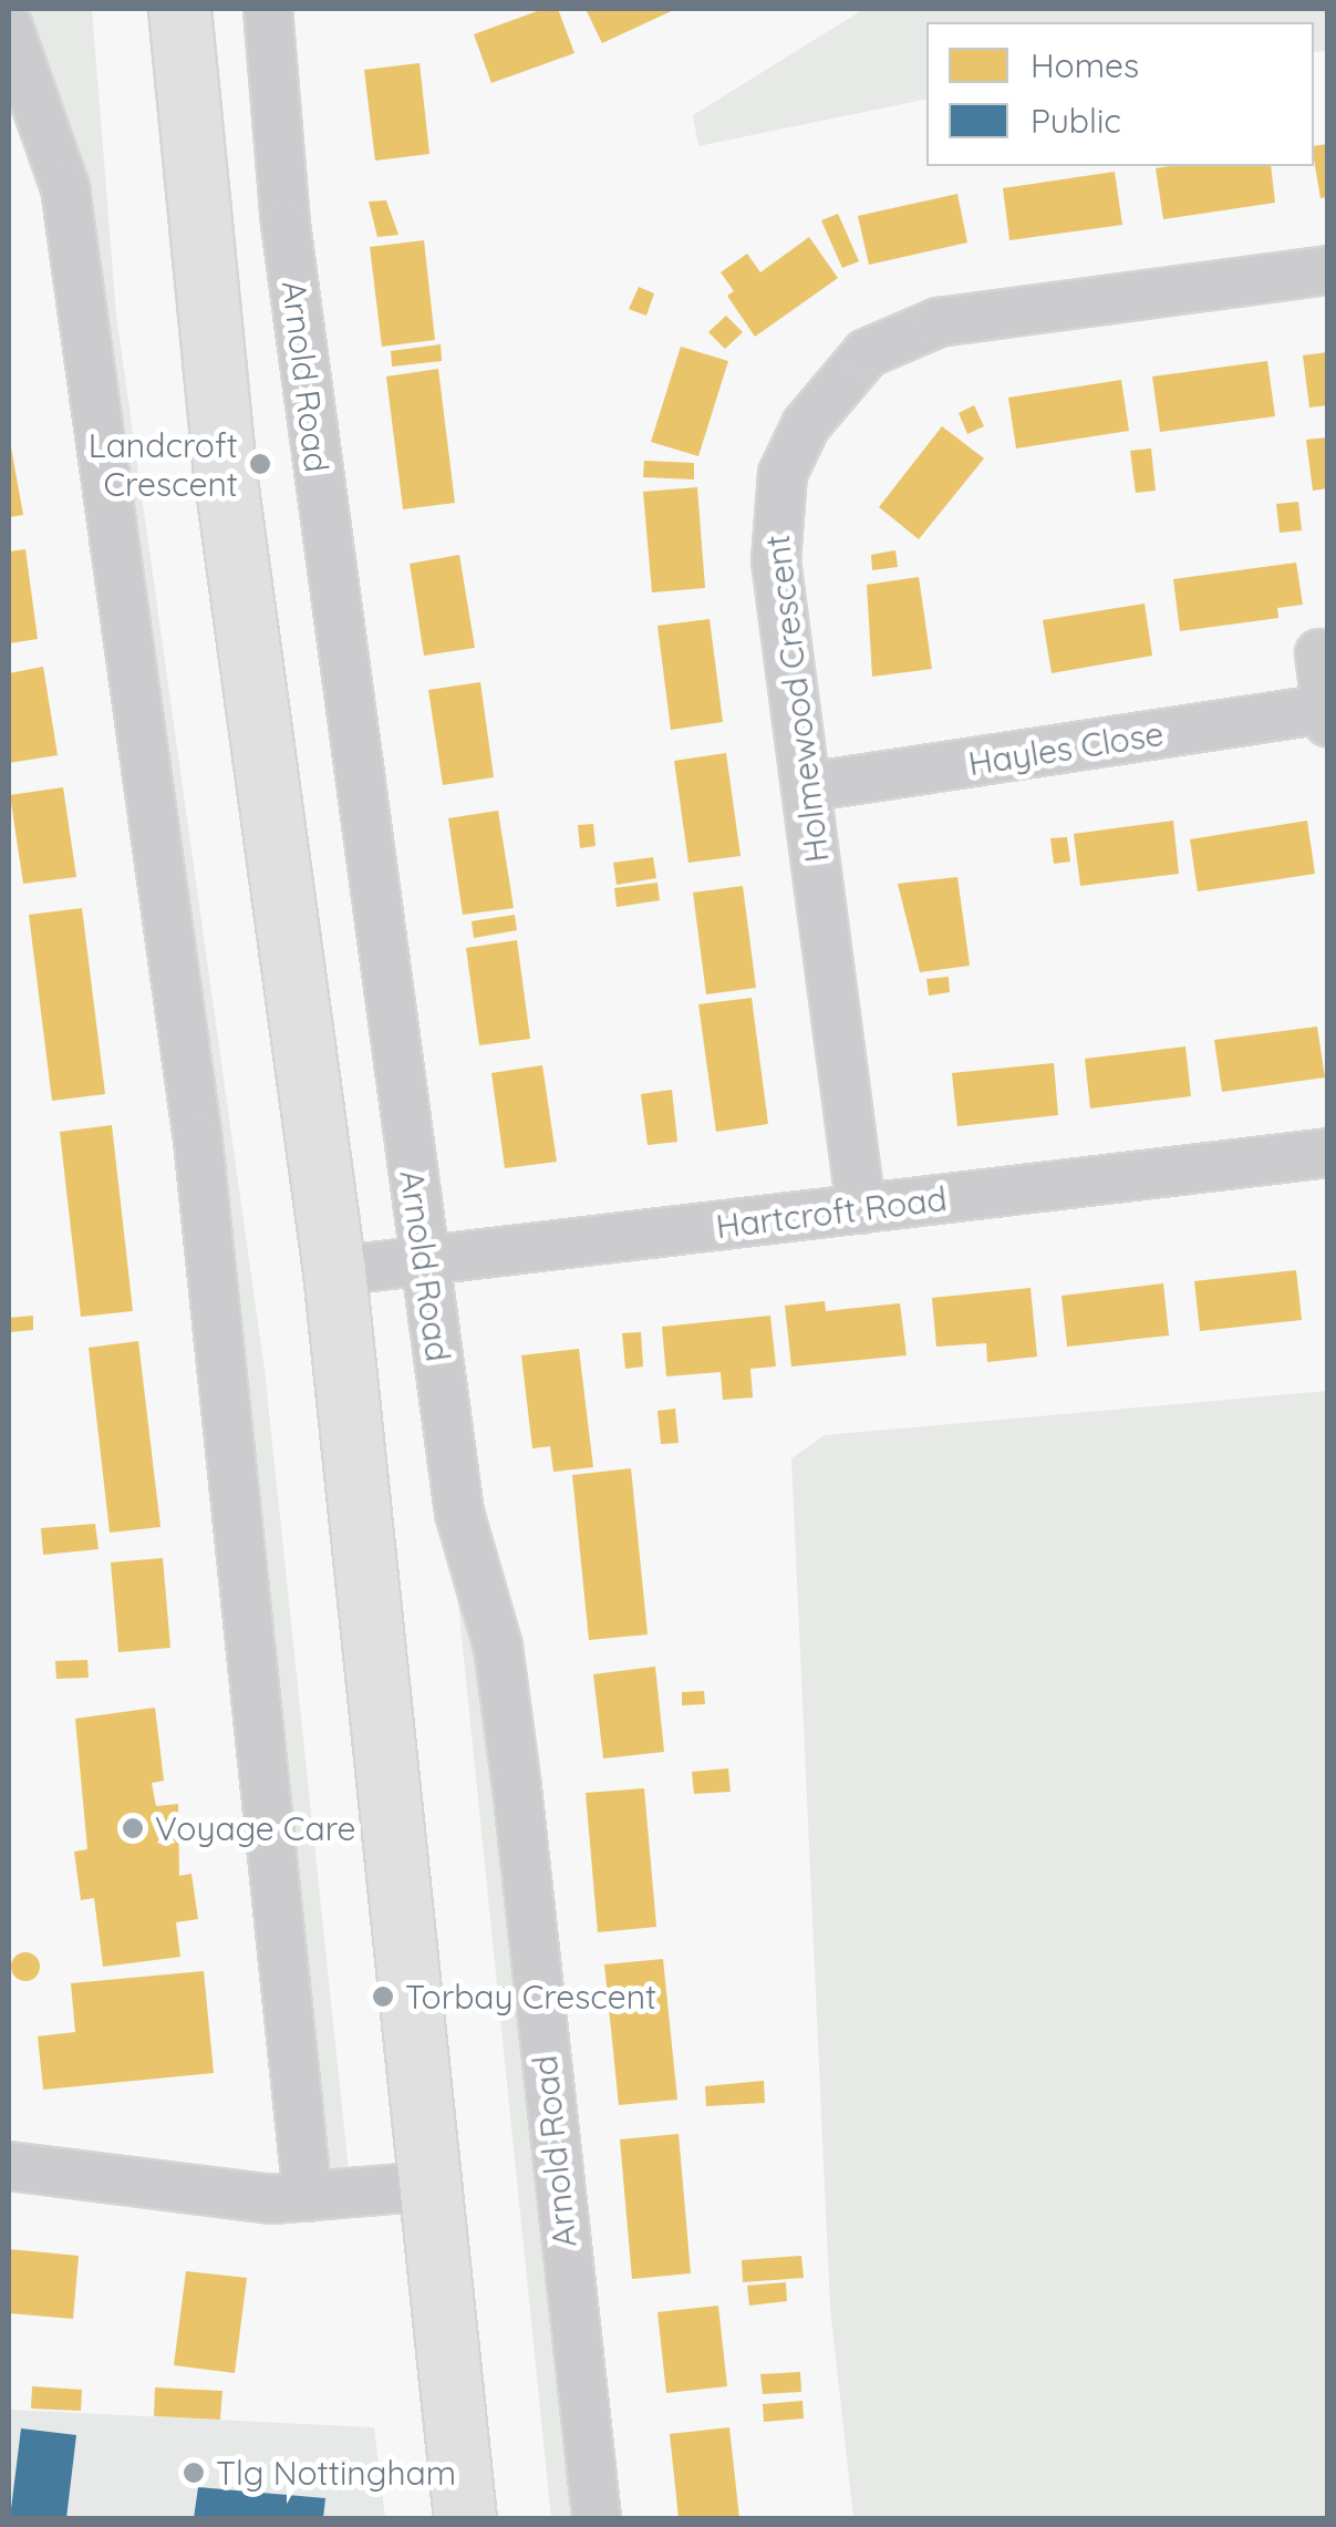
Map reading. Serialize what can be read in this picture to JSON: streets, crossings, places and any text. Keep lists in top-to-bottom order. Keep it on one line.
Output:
{"streets":{"street":["Arnold Road","Holmewood Crescent","Hayles Close","Hartcroft Road"]},"crossings":[["Arnold Road","Hartcroft Road"],["Holmewood Crescent","Hayles Close"],["Holmewood Crescent","Hartcroft Road"]],"places":["Landcroft Crescent","Voyage Care","Torbay Crescent","Tlg Nottingham"],"legend":["Homes","Public"]}
